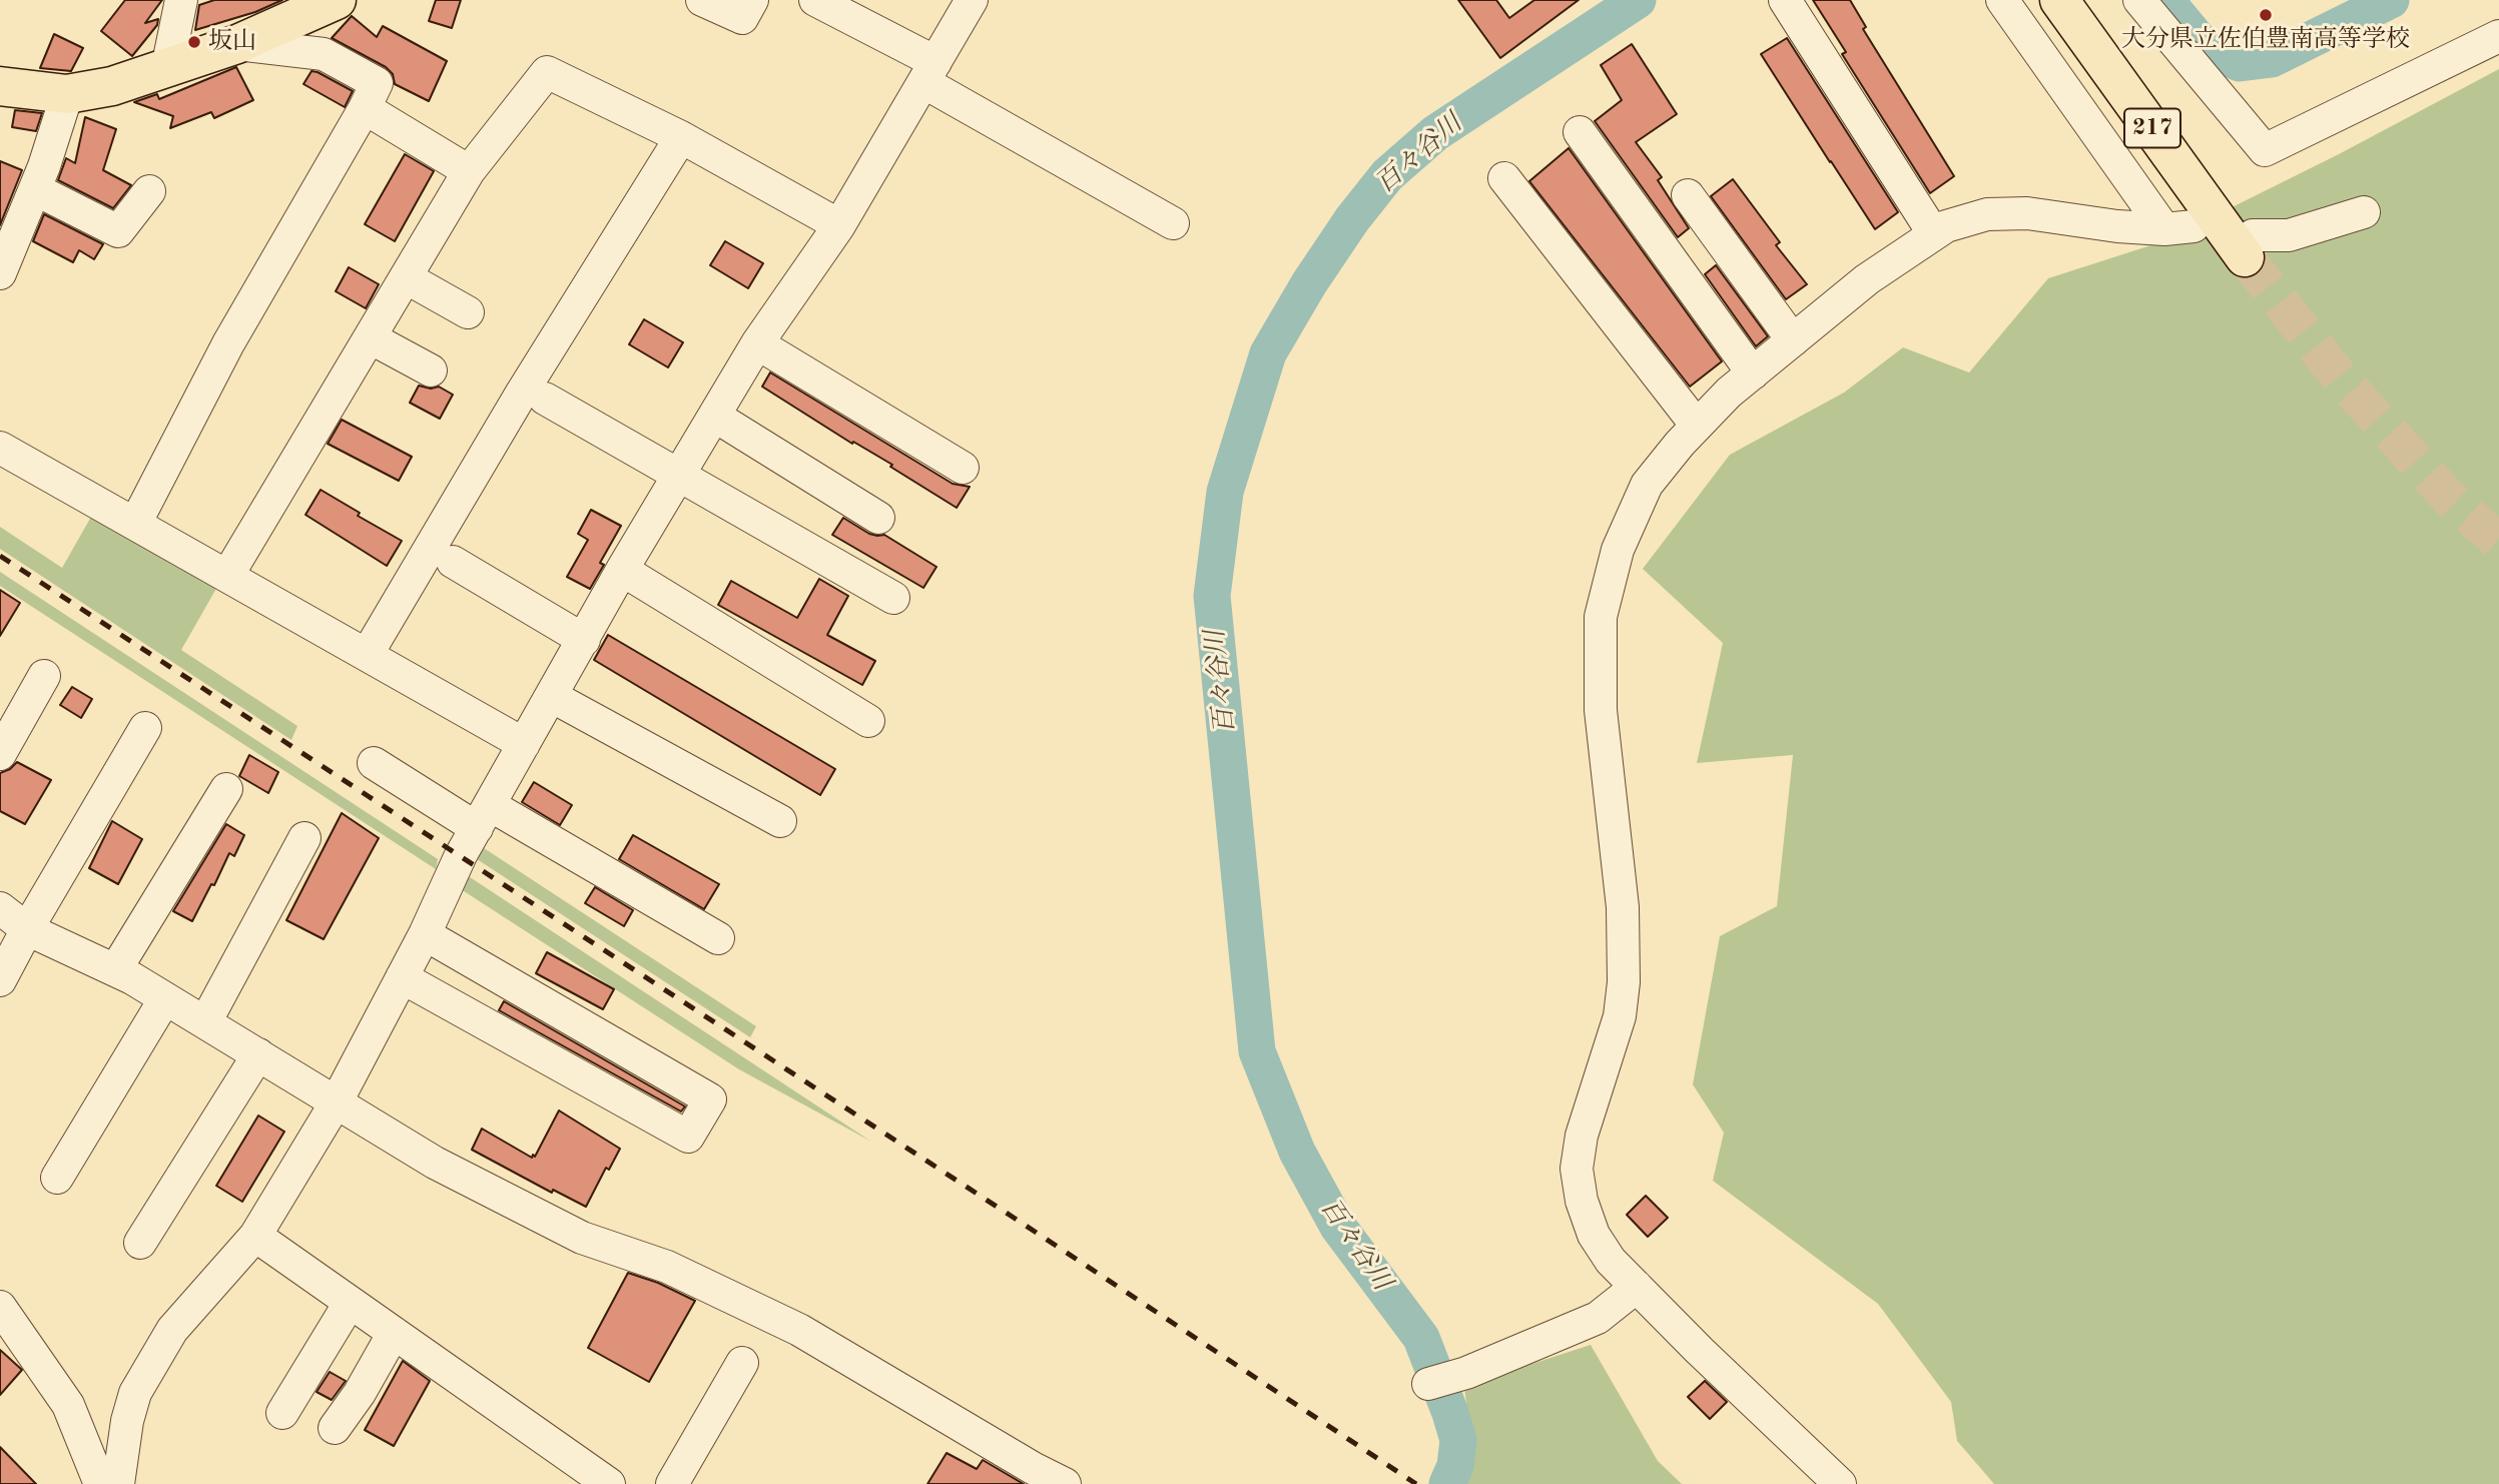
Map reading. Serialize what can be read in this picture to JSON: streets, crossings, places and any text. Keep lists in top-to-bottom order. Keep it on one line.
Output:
{"streets":{"main road":["217"]},"water":["百々谷川"],"places":["大分県立佐伯豊南高等学校","坂山"]}
